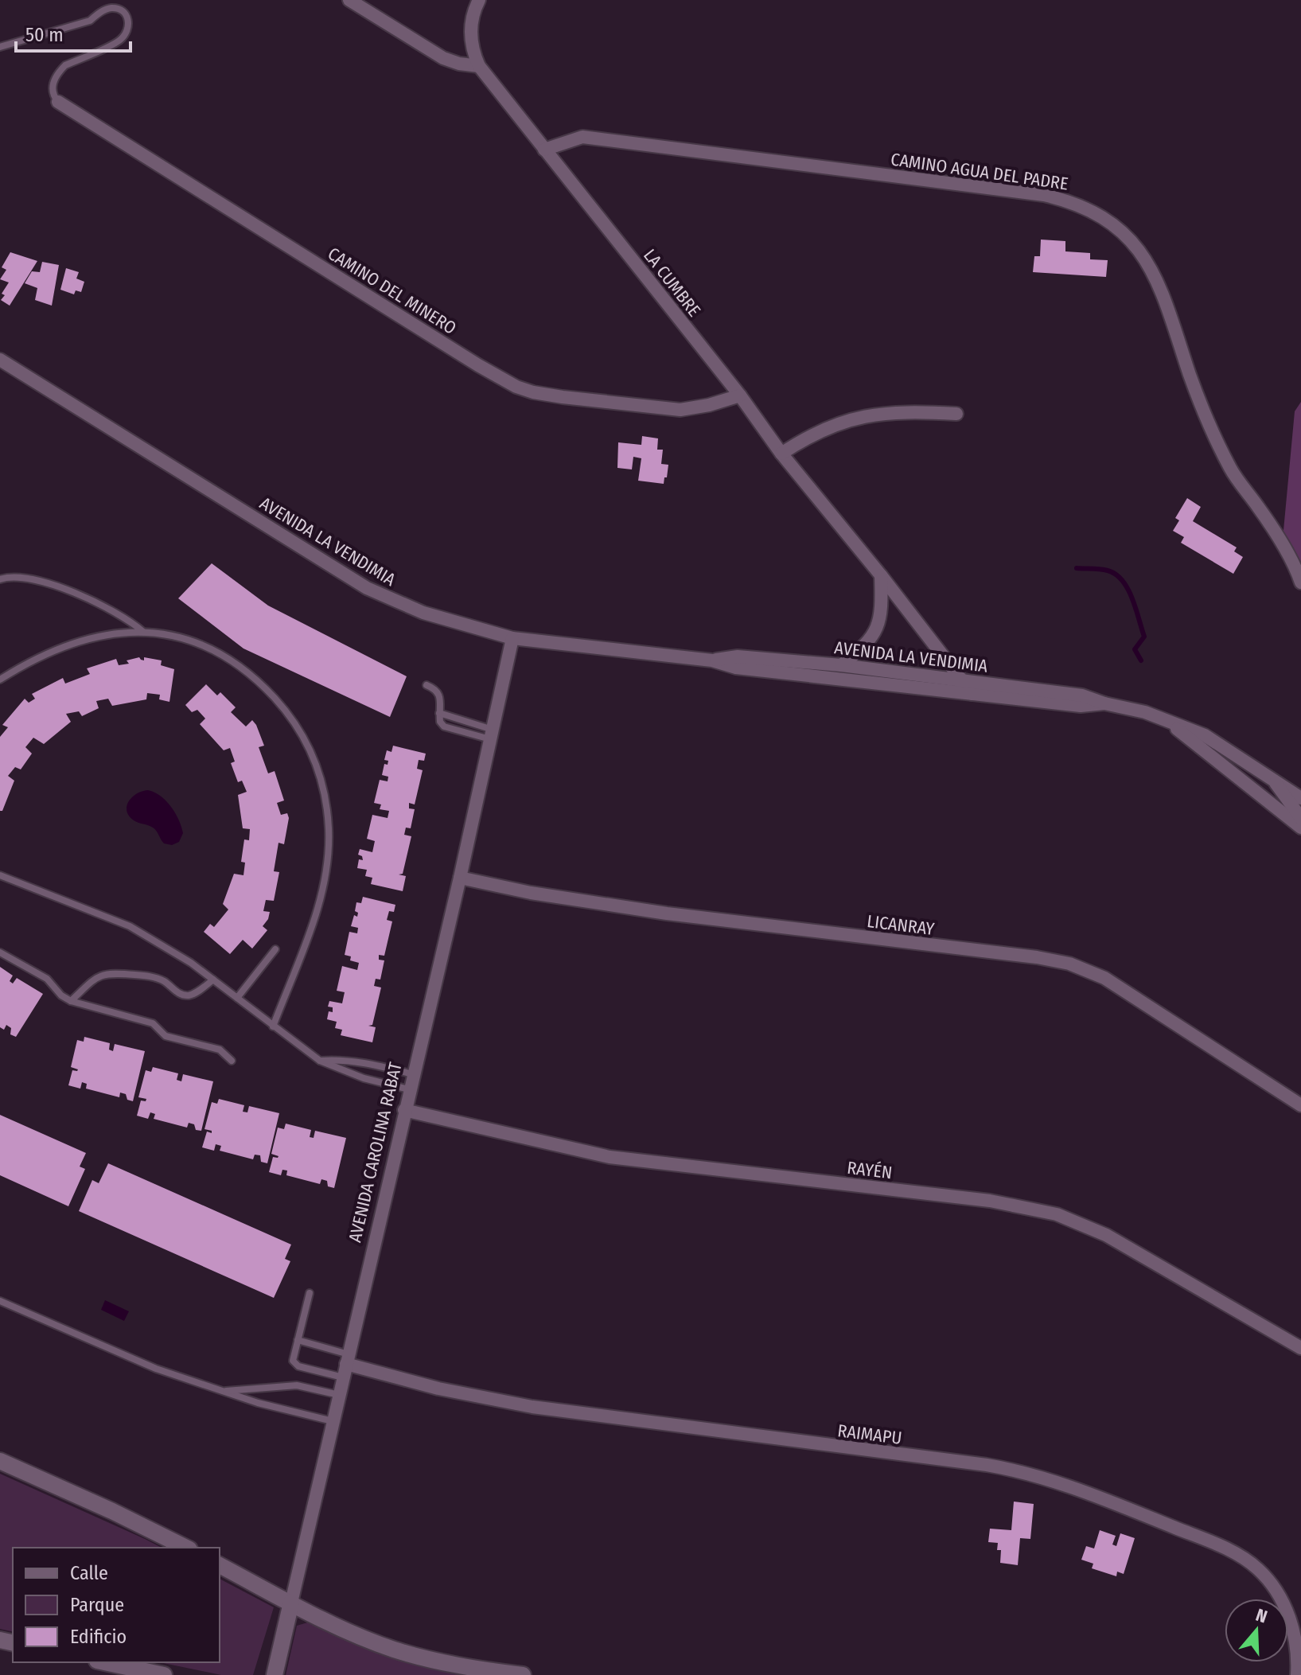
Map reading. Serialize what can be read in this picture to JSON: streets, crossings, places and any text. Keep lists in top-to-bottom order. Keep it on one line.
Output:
{"streets":{"street":["CAMINO AGUA DEL PADRE","LA CUMBRE","CAMINO DEL MINERO","AVENIDA LA VENDIMIA","LICANRAY","AVENIDA CAROLINA RABAT","RAYÉN","RAIMAPU"]},"crossings":[["CAMINO AGUA DEL PADRE","LA CUMBRE"],["LA CUMBRE","CAMINO DEL MINERO"],["LA CUMBRE","AVENIDA LA VENDIMIA"],["AVENIDA LA VENDIMIA","AVENIDA CAROLINA RABAT"],["LICANRAY","AVENIDA CAROLINA RABAT"],["AVENIDA CAROLINA RABAT","RAYÉN"],["AVENIDA CAROLINA RABAT","RAIMAPU"]],"legend":["Calle","Parque","Edificio"],"scale_bar":"50 m","north":"top"}
